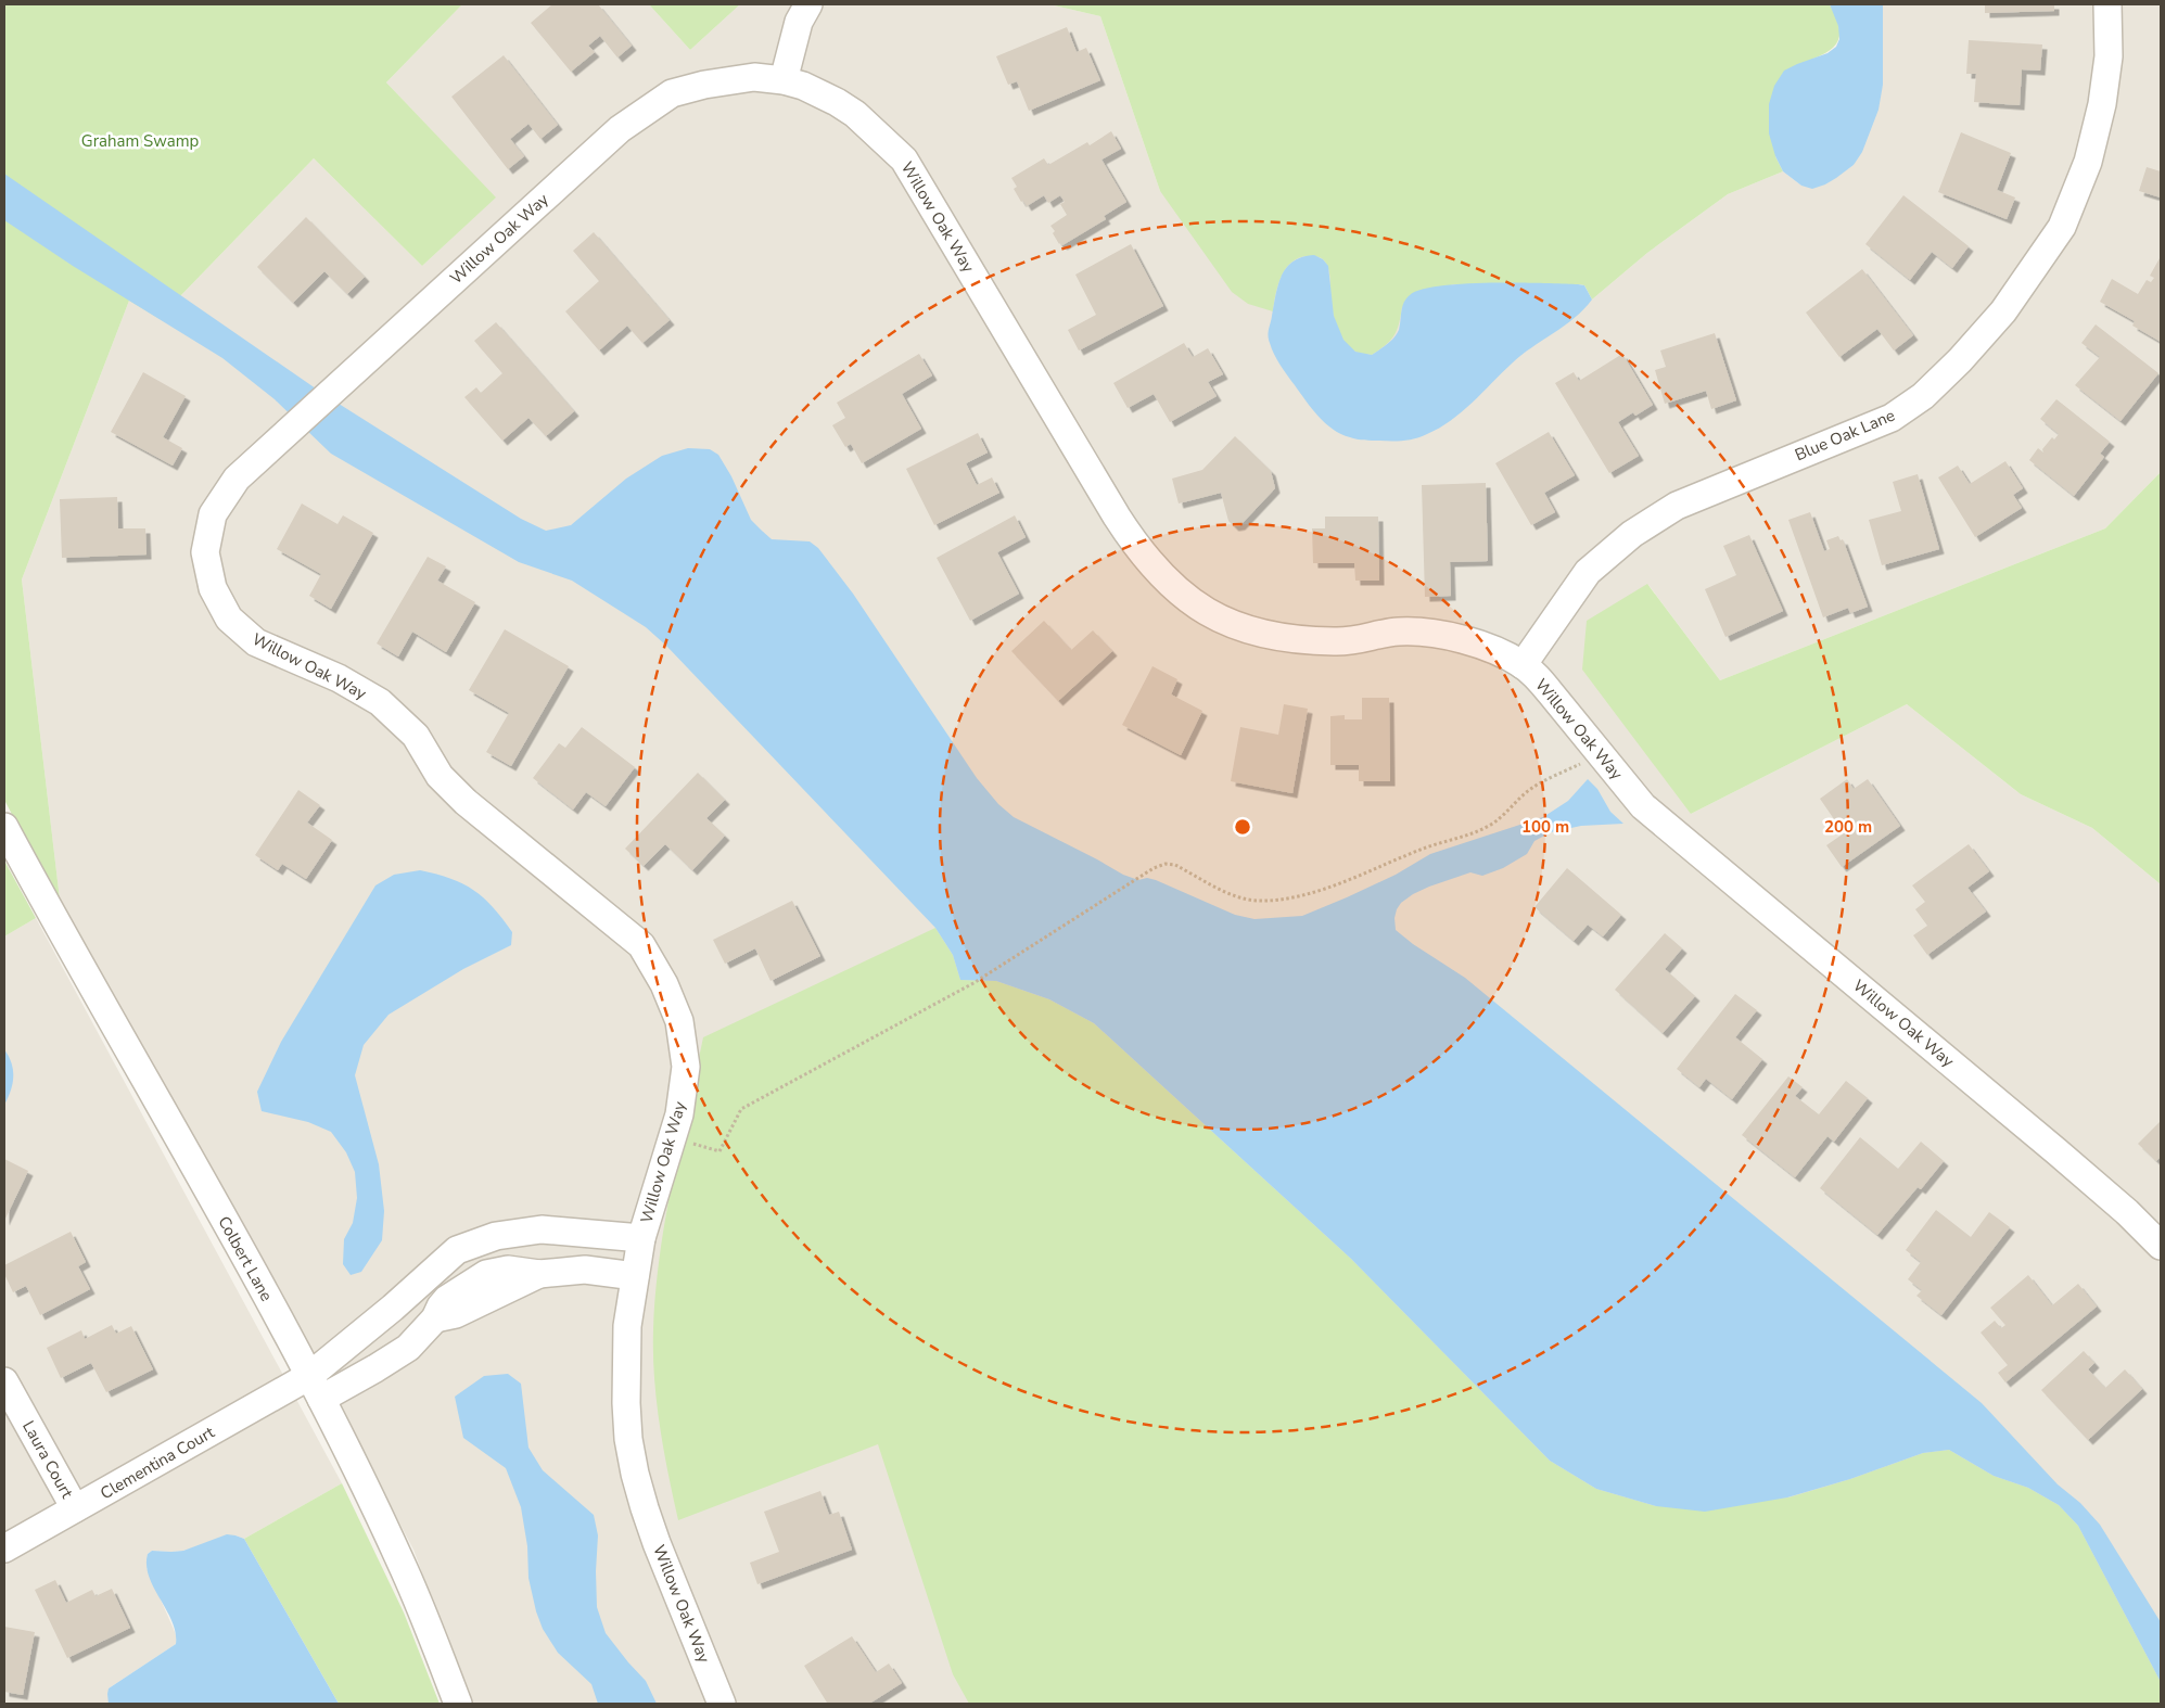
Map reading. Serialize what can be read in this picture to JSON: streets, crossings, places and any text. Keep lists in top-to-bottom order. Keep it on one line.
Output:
{"streets":{"street":["Willow Oak Way","Blue Oak Lane","Colbert Lane","Laura Court","Clementina Court"]},"crossings":[["Willow Oak Way","Blue Oak Lane"],["Willow Oak Way","Colbert Lane"],["Willow Oak Way","Clementina Court"],["Colbert Lane","Clementina Court"],["Laura Court","Clementina Court"]],"parks":["Graham Swamp"],"rings":["100 m","200 m"]}
